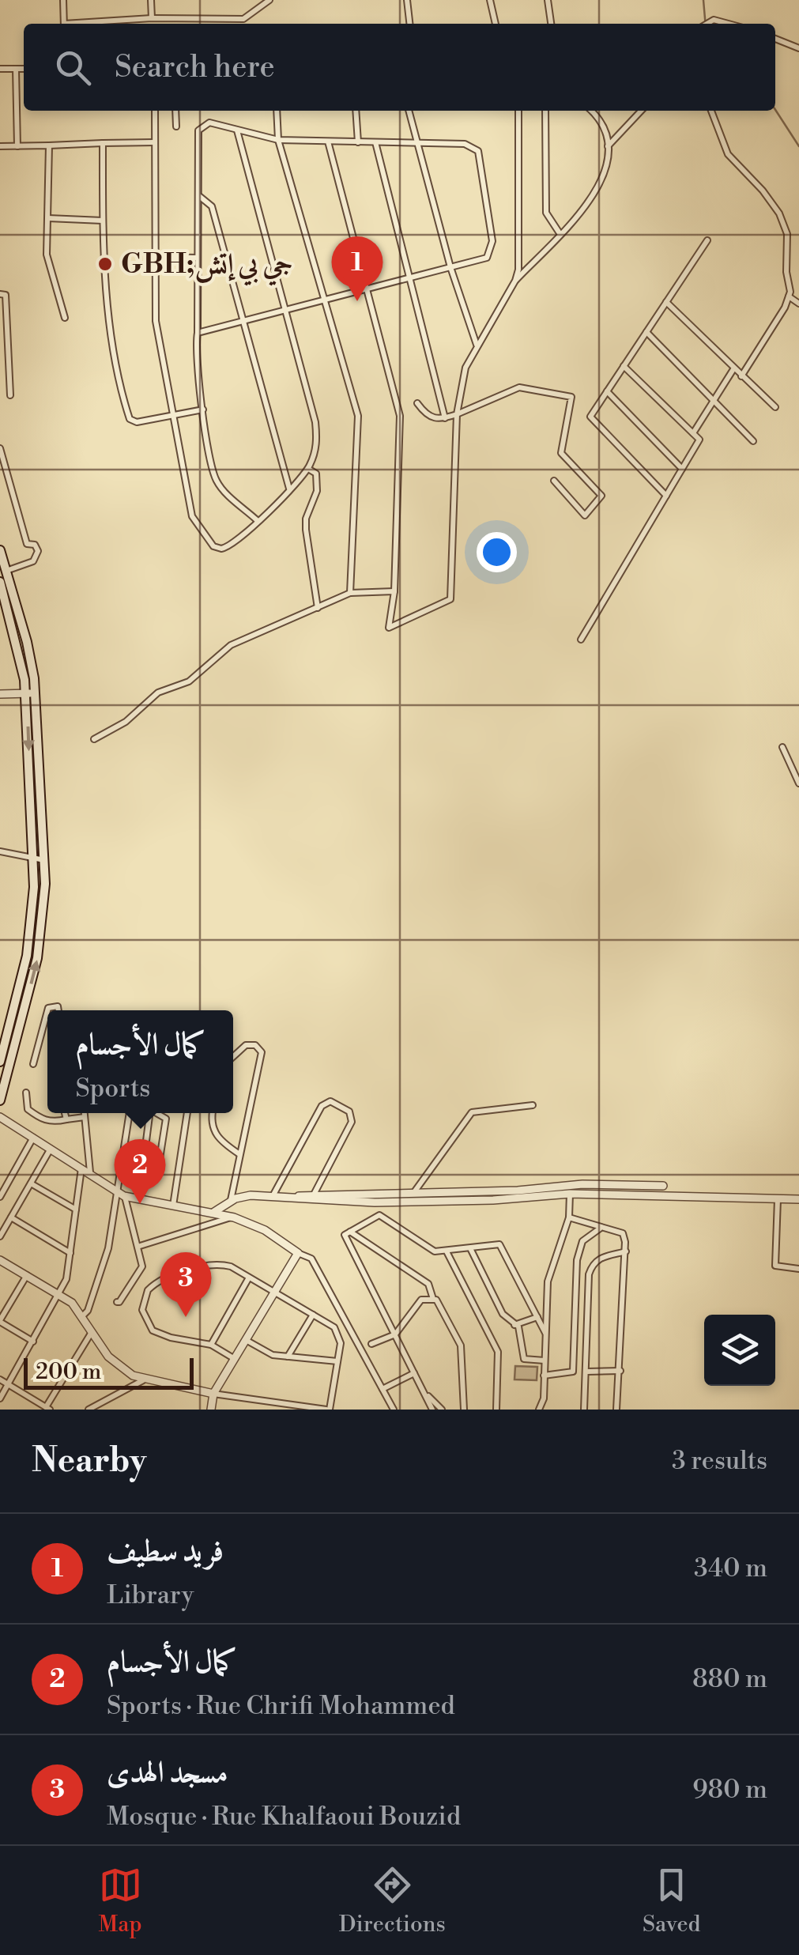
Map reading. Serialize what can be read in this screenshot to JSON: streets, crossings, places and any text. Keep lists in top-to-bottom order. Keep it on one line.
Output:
{"places":["GBH;جي بي إتش"],"scale_bar":"200 m","page":{"search":"Search here","pins":["1","2","3"],"popup":["كمال الأجسام","Sports"],"scale":"200 m","heading":["Nearby","3 results"],"list":[{"mark":"1","name":"فريد سطيف","note":"Library","value":"340 m"},{"mark":"2","name":"كمال الأجسام","note":"Sports · Rue Chrifi Mohammed","value":"880 m"},{"mark":"3","name":"مسجد الهدى","note":"Mosque · Rue Khalfaoui Bouzid","value":"980 m"}],"nav":["Map","Directions","Saved"]}}
